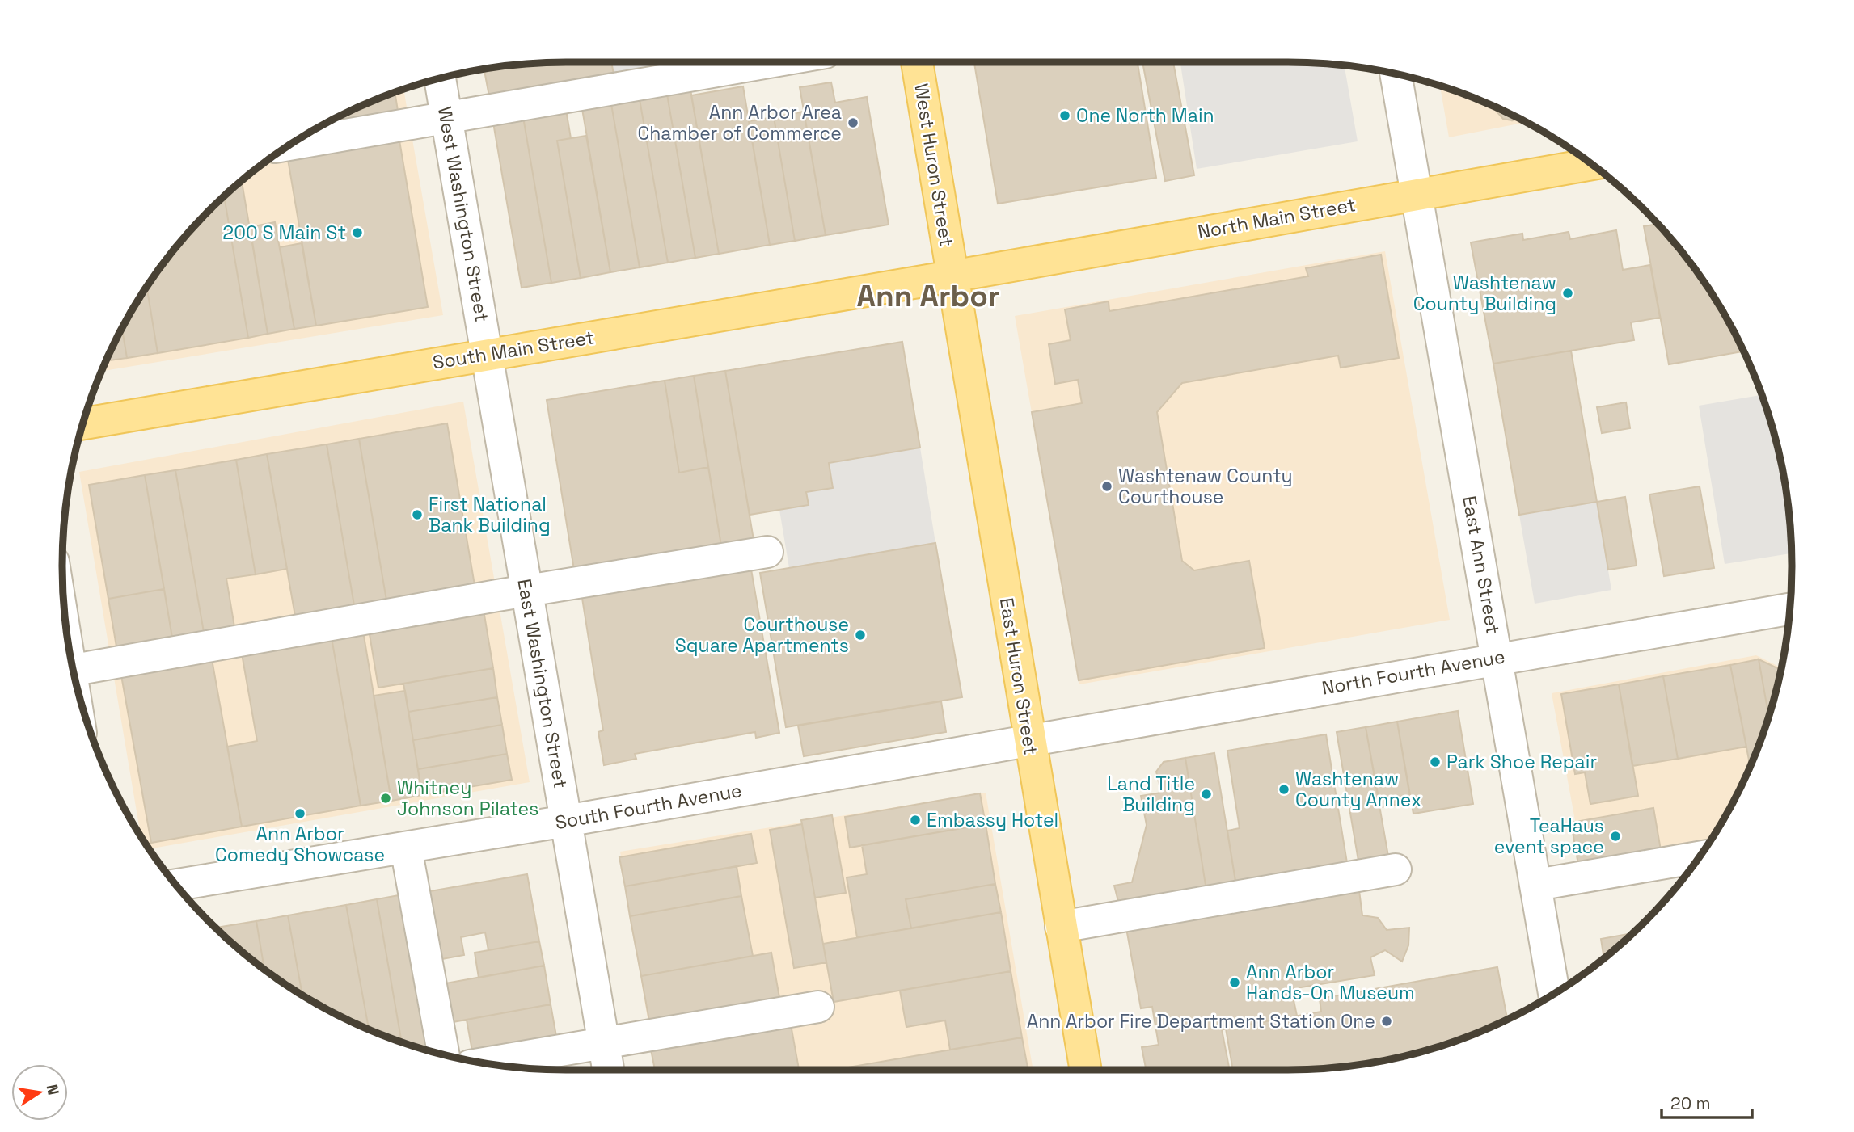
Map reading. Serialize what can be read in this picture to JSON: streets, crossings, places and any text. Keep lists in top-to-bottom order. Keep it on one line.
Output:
{"streets":{"main road":["West Huron Street","North Main Street","South Main Street","East Huron Street"],"street":["West Washington Street","East Ann Street","North Fourth Avenue","East Washington Street","South Fourth Avenue"]},"crossings":[["West Huron Street","North Main Street"],["West Huron Street","South Main Street"],["West Huron Street","East Huron Street"],["West Washington Street","South Main Street"],["West Washington Street","East Washington Street"],["North Main Street","South Main Street"],["North Main Street","East Ann Street"],["North Main Street","East Huron Street"],["South Main Street","East Huron Street"],["South Main Street","East Washington Street"],["East Ann Street","North Fourth Avenue"],["North Fourth Avenue","East Huron Street"],["North Fourth Avenue","South Fourth Avenue"],["East Huron Street","South Fourth Avenue"],["East Washington Street","South Fourth Avenue"]],"districts":["Ann Arbor"],"places":["One North Main","Ann Arbor Area Chamber of Commerce","200 S Main St","Washtenaw County Building","Washtenaw County Courthouse","First National Bank Building","Courthouse Square Apartments","Park Shoe Repair","Washtenaw County Annex","Land Title Building","Whitney Johnson Pilates","Ann Arbor Comedy Showcase","Embassy Hotel","TeaHaus event space","Ann Arbor Hands-On Museum","Ann Arbor Fire Department Station One"],"scale_bar":"20 m","north":"right"}
